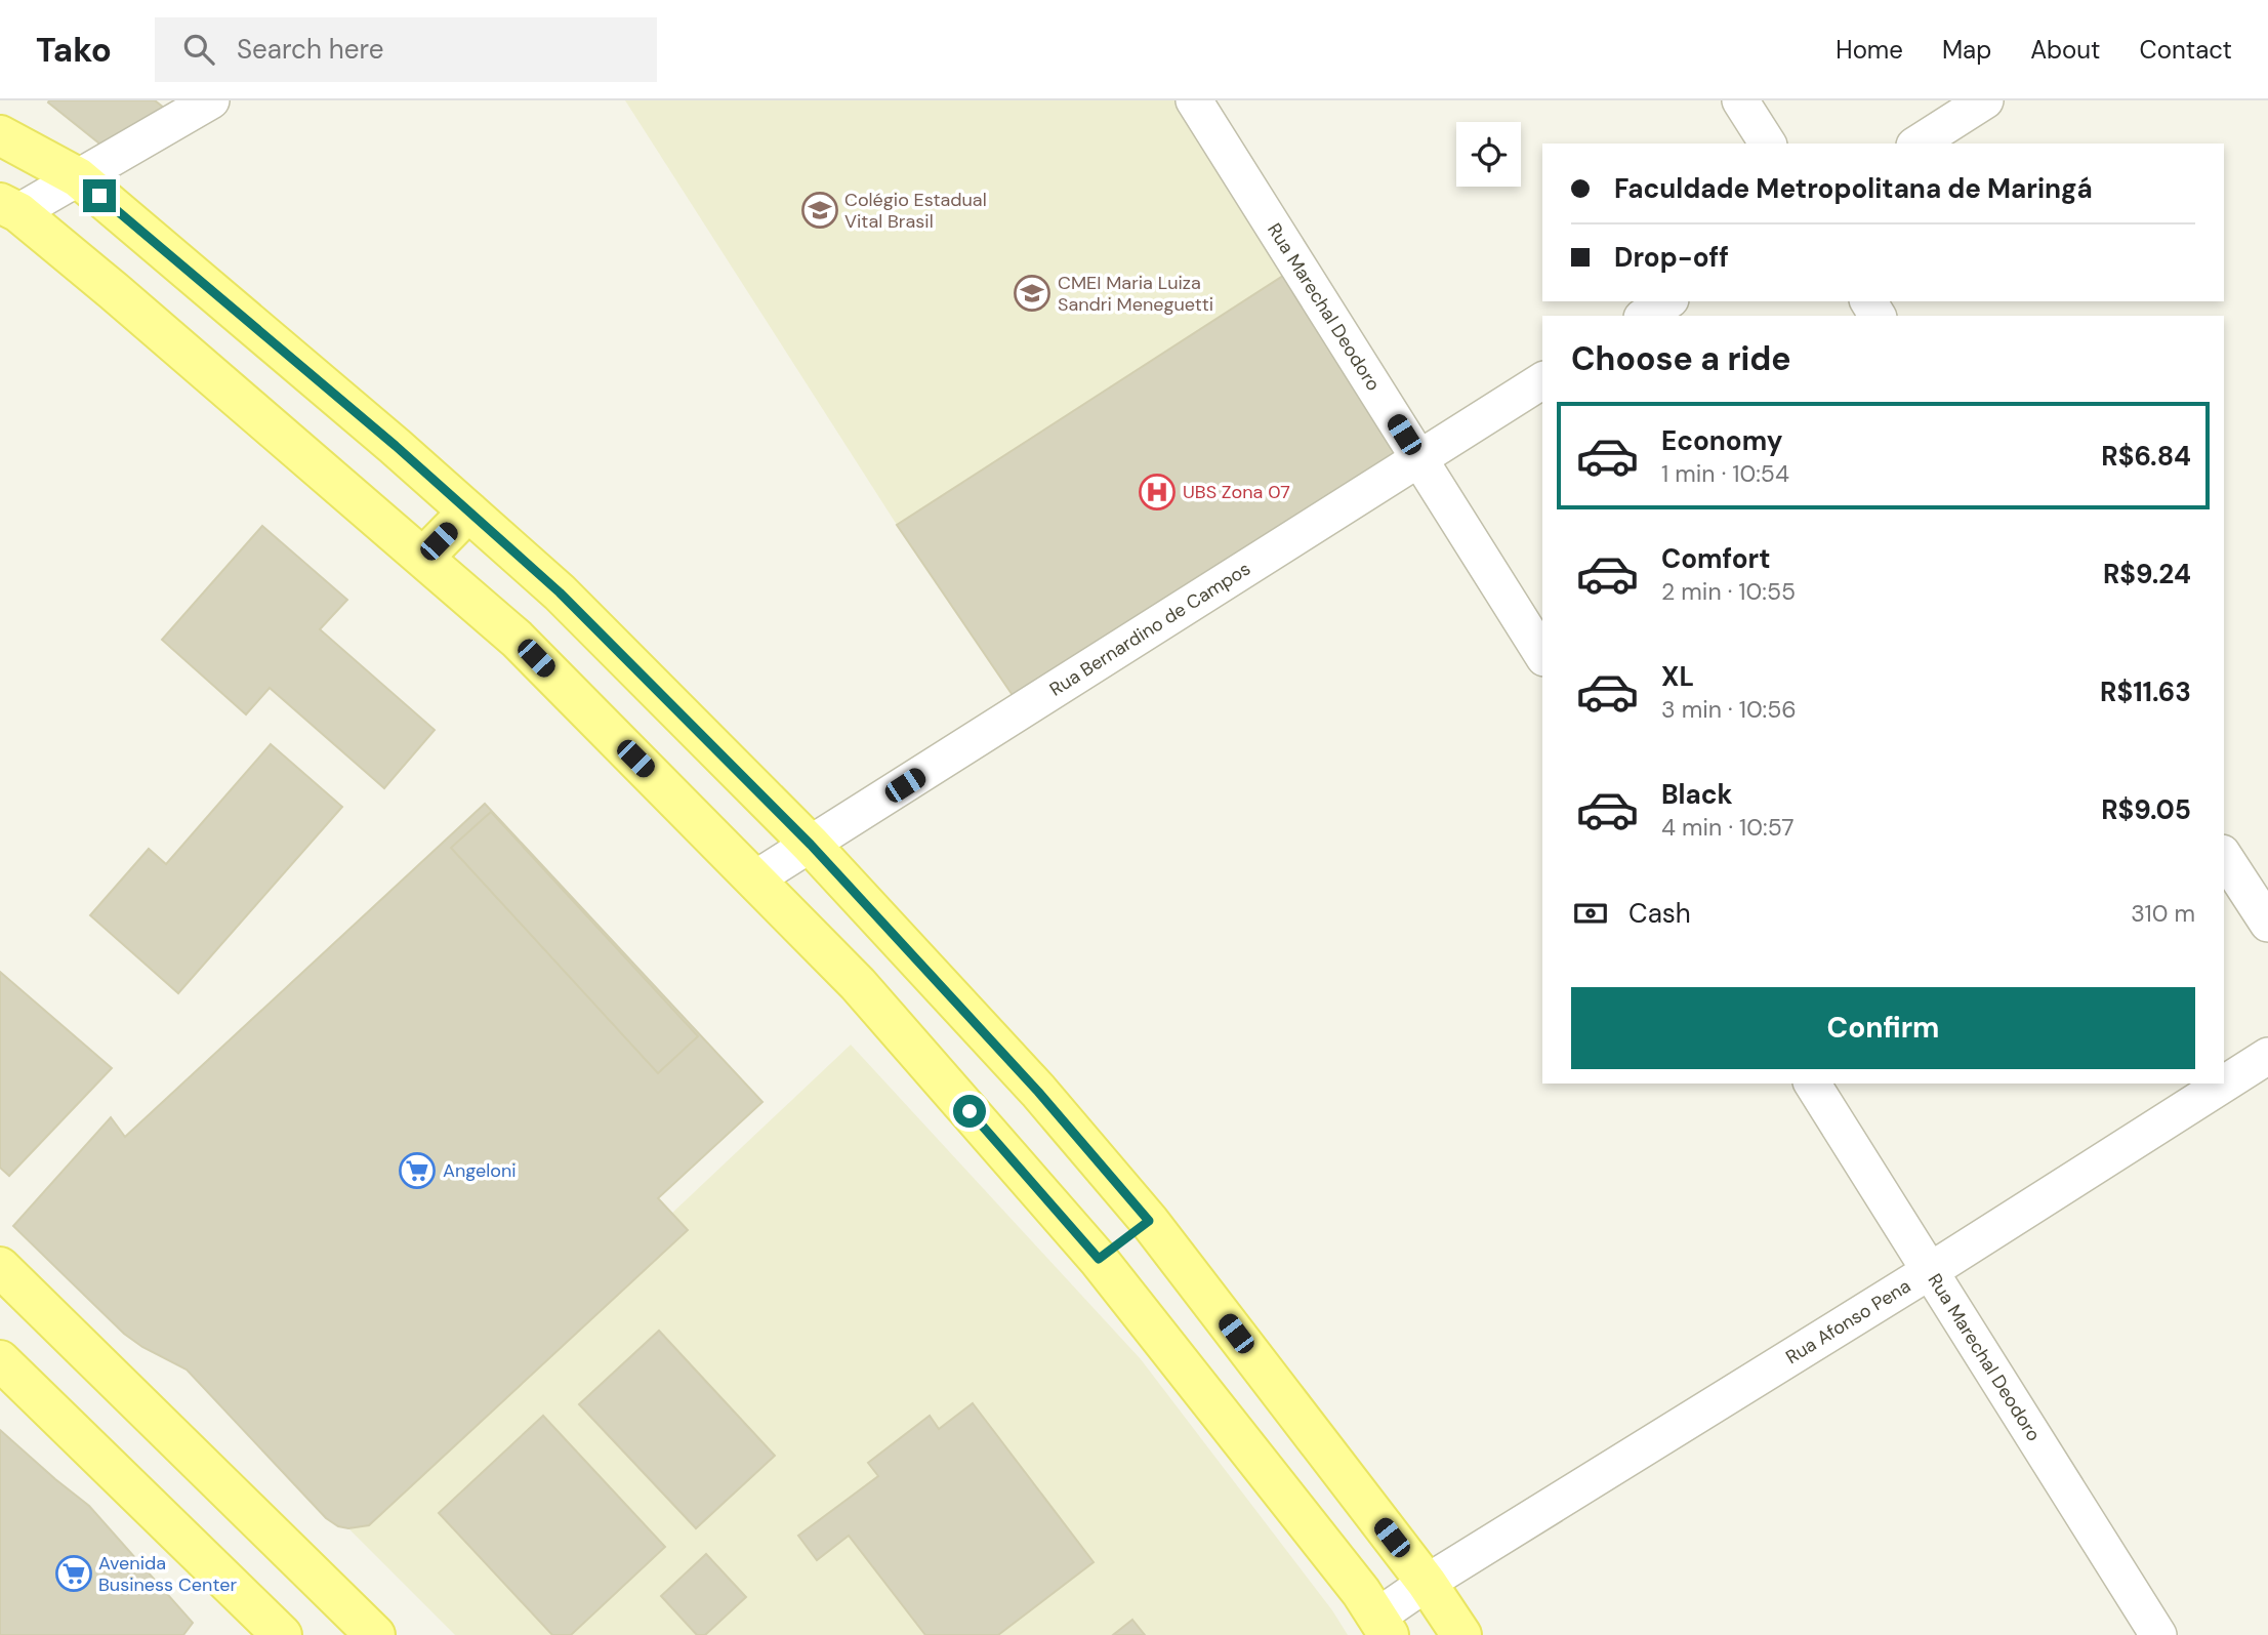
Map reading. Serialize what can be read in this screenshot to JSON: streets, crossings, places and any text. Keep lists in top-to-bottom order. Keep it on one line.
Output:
{"streets":{"street":["Rua Marechal Deodoro","Rua Bernardino de Campos","Rua Afonso Pena"]},"crossings":[["Rua Marechal Deodoro","Rua Bernardino de Campos"],["Rua Marechal Deodoro","Rua Afonso Pena"]],"places":{"school or university":["Colégio Estadual Vital Brasil","CMEI Maria Luiza Sandri Meneguetti"],"hospital":["UBS Zona 07"],"supermarket":["Angeloni","Avenida Business Center"]},"page":{"header":"Tako","search":"Search here","nav":["Home","Map","About","Contact"],"banner":["Faculdade Metropolitana de Maringá","Drop-off"],"heading":"Choose a ride","list":[{"name":"Economy","note":"1 min · 10:54","value":"R$6.84"},{"name":"Comfort","note":"2 min · 10:55","value":"R$9.24"},{"name":"XL","note":"3 min · 10:56","value":"R$11.63"},{"name":"Black","note":"4 min · 10:57","value":"R$9.05"}],"pay":["Cash","310 m"],"buttons":"Confirm"}}
